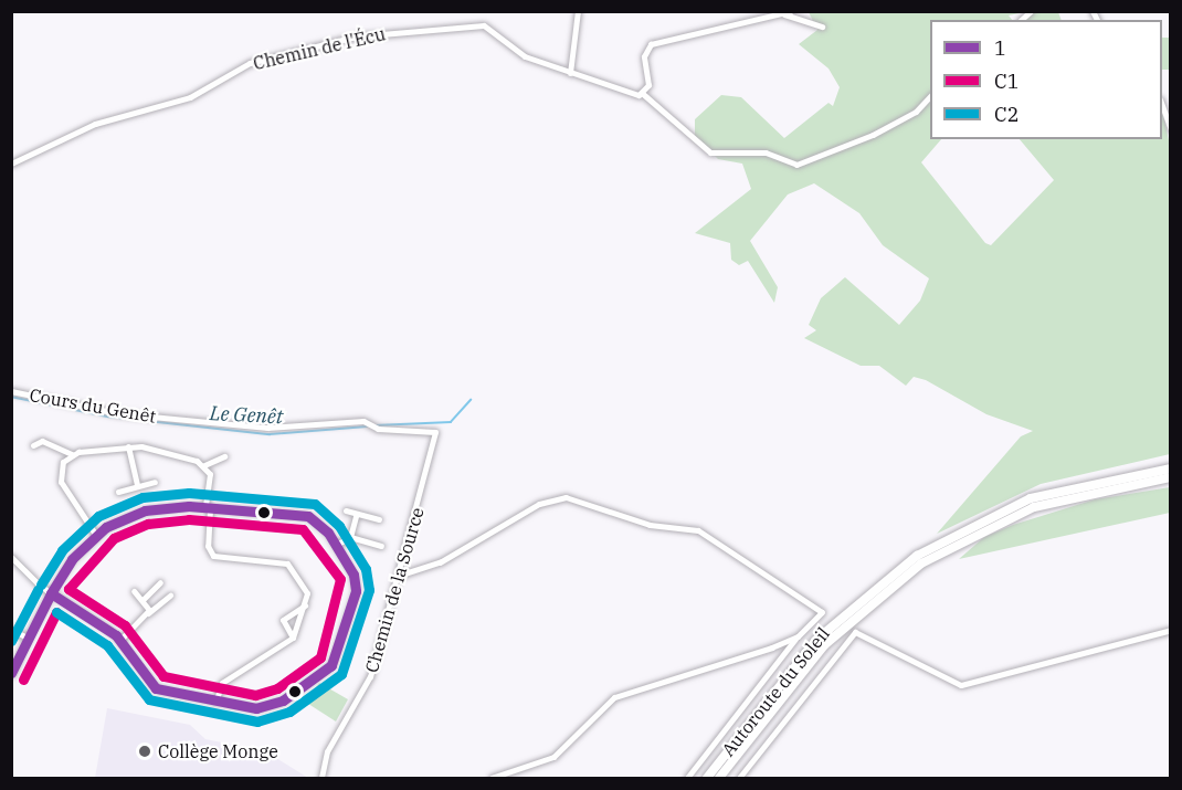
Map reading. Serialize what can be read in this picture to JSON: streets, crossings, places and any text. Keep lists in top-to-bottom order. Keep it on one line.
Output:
{"streets":{"highway":["Autoroute du Soleil"],"street":["Chemin de l'Écu","Cours du Genêt","Chemin de la Source"]},"crossings":[["Cours du Genêt","Chemin de la Source"]],"water":["Le Genêt"],"places":["Collège Monge"],"lines":["transit line C2","transit line 1","transit line C1"],"legend":["1","C1","C2"]}
